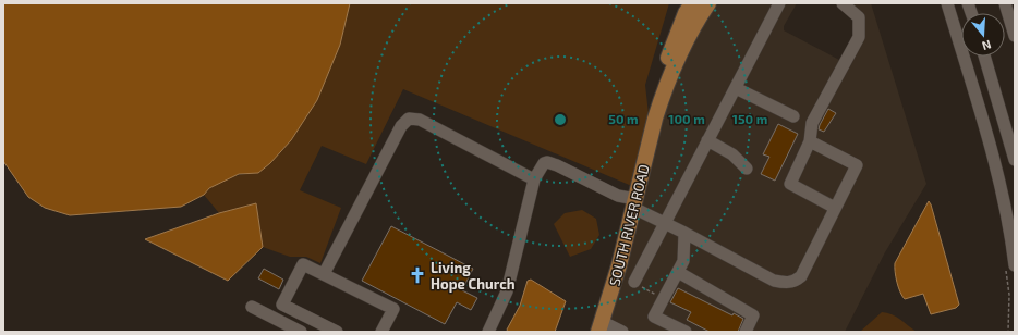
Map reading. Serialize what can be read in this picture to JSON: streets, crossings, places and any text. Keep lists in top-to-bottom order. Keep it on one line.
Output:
{"streets":{"main road":["SOUTH RIVER ROAD"]},"places":{"church":["Living Hope Church"]},"north":"bottom","rings":["50 m","100 m","150 m"]}
